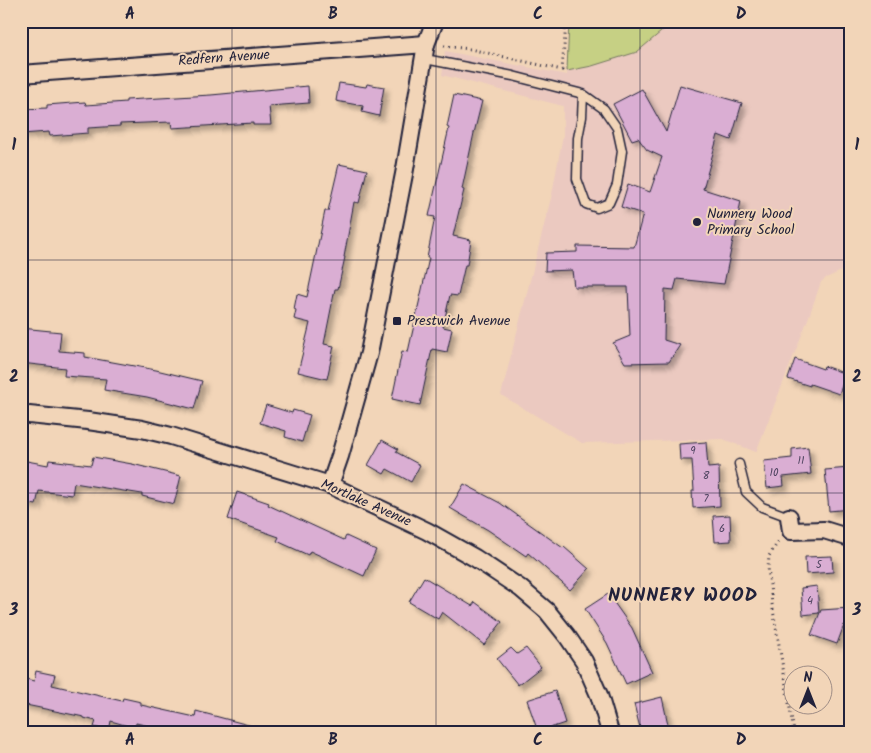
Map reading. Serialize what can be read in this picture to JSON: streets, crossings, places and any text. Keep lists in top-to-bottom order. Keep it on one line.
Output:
{"streets":{"street":["Redfern Avenue","Mortlake Avenue"]},"districts":["NUNNERY WOOD"],"places":{"other":["Nunnery Wood Primary School"],"transit":["Prestwich Avenue"]},"house_numbers":["9","11","10","8","7","6","5","4"],"north":"top","grid":{"columns":["A","B","C","D"],"rows":["1","2","3"]}}
